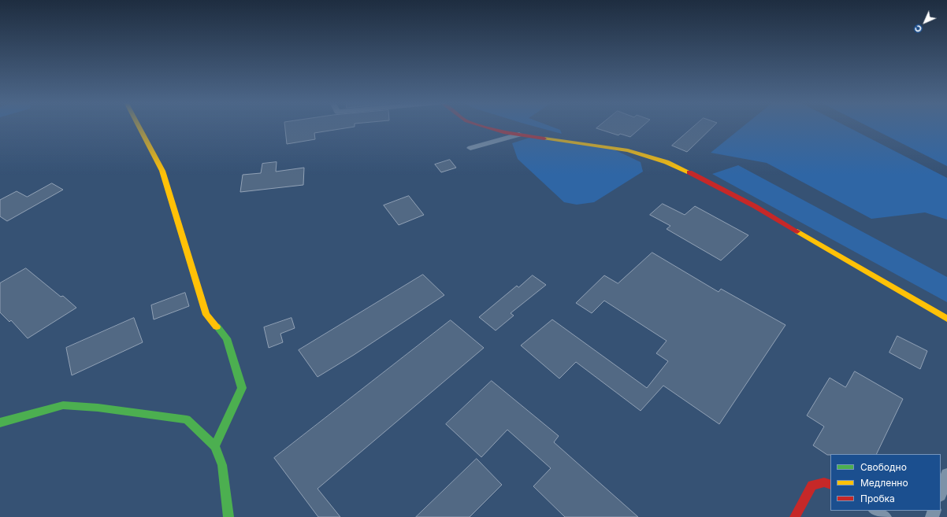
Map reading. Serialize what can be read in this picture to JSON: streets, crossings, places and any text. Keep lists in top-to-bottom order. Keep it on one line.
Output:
{"legend":["Свободно","Медленно","Пробка"],"north":"bottom left"}
